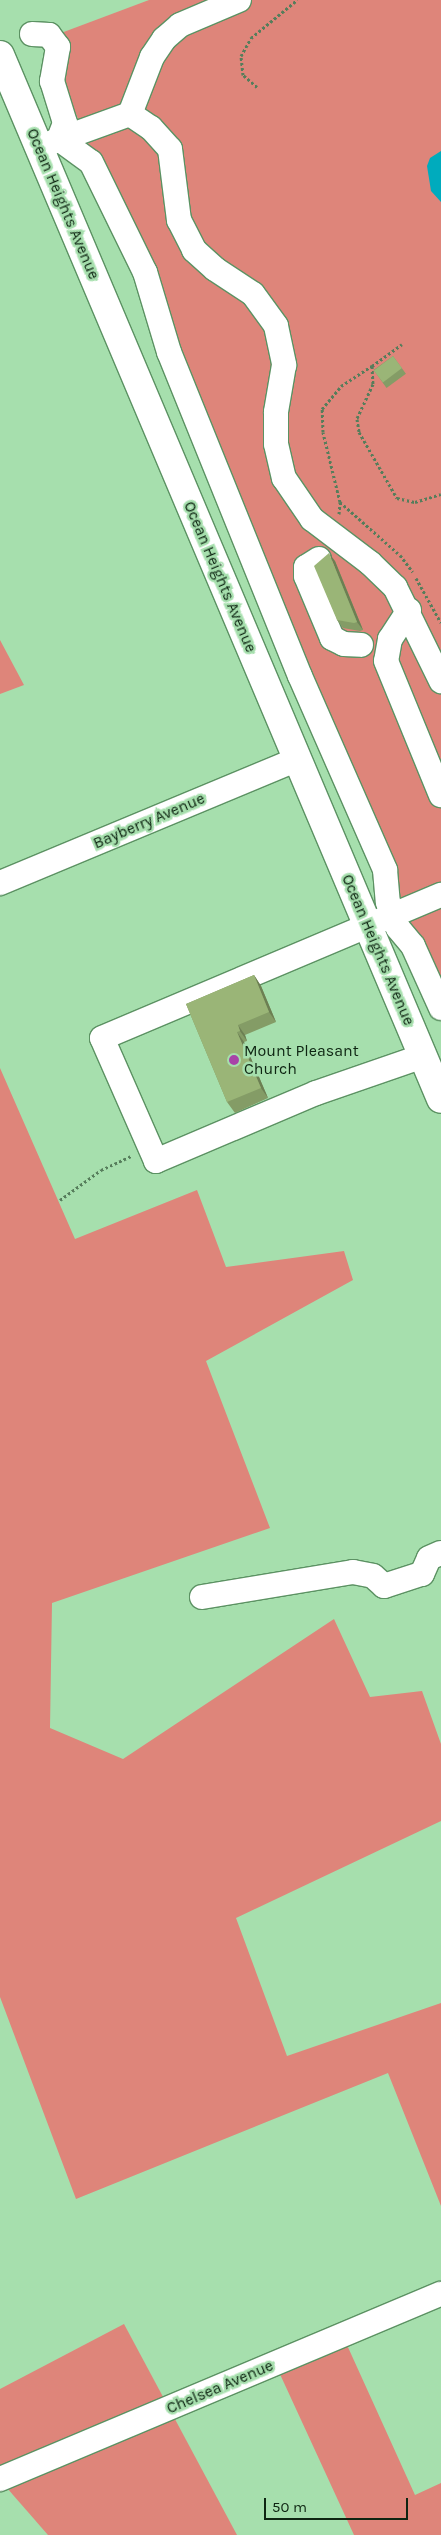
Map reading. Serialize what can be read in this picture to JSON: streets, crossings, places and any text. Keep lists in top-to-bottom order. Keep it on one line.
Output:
{"streets":{"main road":["Ocean Heights Avenue"],"street":["Bayberry Avenue","Chelsea Avenue"]},"crossings":[["Ocean Heights Avenue","Bayberry Avenue"]],"places":["Mount Pleasant Church"],"scale_bar":"50 m"}
